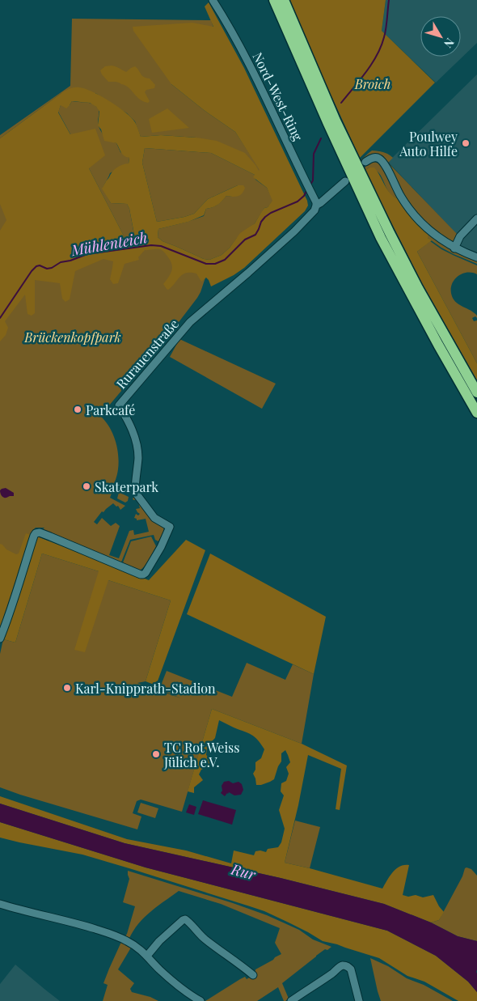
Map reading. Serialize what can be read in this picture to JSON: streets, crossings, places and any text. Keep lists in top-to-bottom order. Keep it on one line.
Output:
{"streets":{"street":["Nord-West-Ring","Rurauenstraße"]},"crossings":[["Nord-West-Ring","Rurauenstraße"]],"water":["Mühlenteich","Rur"],"parks":["Broich","Brückenkopfpark"],"places":["Poulwey Auto Hilfe","Parkcafé","Skaterpark","Karl-Knipprath-Stadion","TC Rot Weiss Jülich e.V."],"north":"bottom right"}
